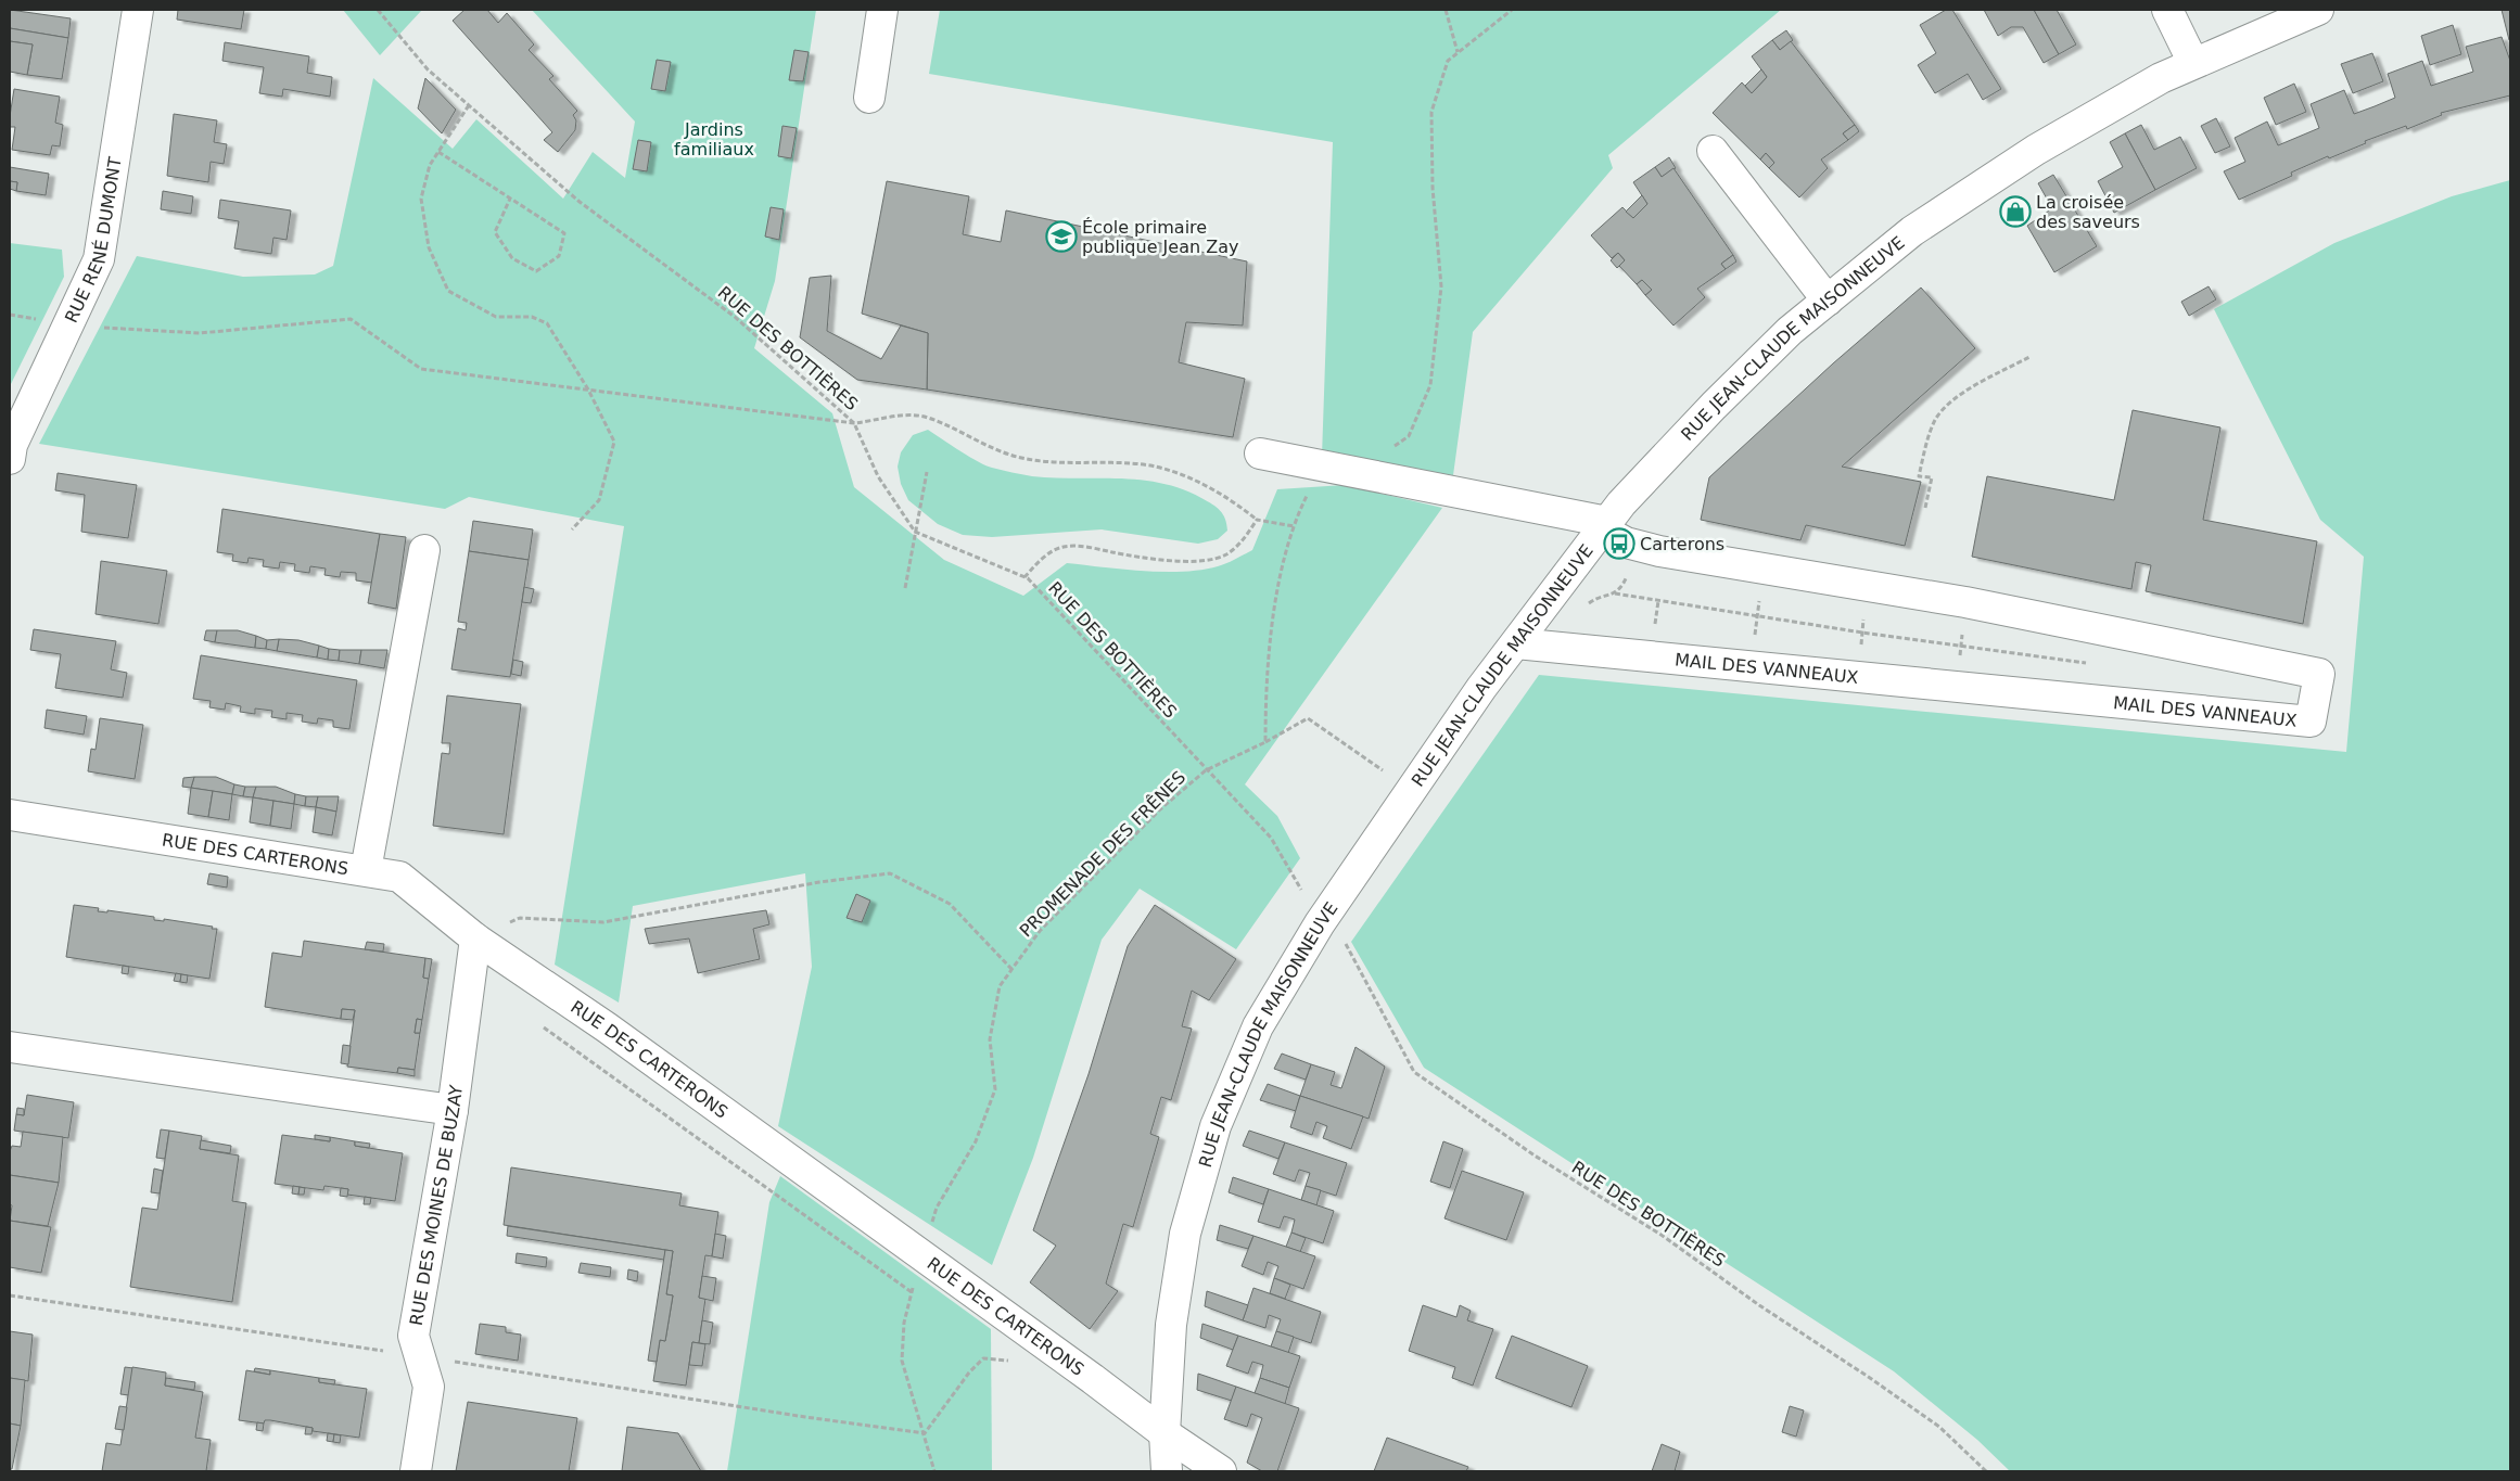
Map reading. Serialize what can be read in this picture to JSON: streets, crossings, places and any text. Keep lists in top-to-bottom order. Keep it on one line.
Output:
{"streets":{"street":["RUE RENÉ DUMONT","RUE JEAN-CLAUDE MAISONNEUVE","MAIL DES VANNEAUX","RUE DES CARTERONS","RUE DES MOINES DE BUZAY"],"path":["RUE DES BOTTIÈRES","PROMENADE DES FRÊNES"]},"crossings":[["RUE JEAN-CLAUDE MAISONNEUVE","MAIL DES VANNEAUX"],["RUE JEAN-CLAUDE MAISONNEUVE","RUE DES CARTERONS"],["RUE DES BOTTIÈRES","PROMENADE DES FRÊNES"],["RUE DES CARTERONS","PROMENADE DES FRÊNES"],["RUE DES CARTERONS","RUE DES MOINES DE BUZAY"]],"parks":["Jardins familiaux"],"places":{"shop":["La croisée des saveurs"],"school or university":["École primaire publique Jean Zay"],"bus stop":["Carterons"]}}
